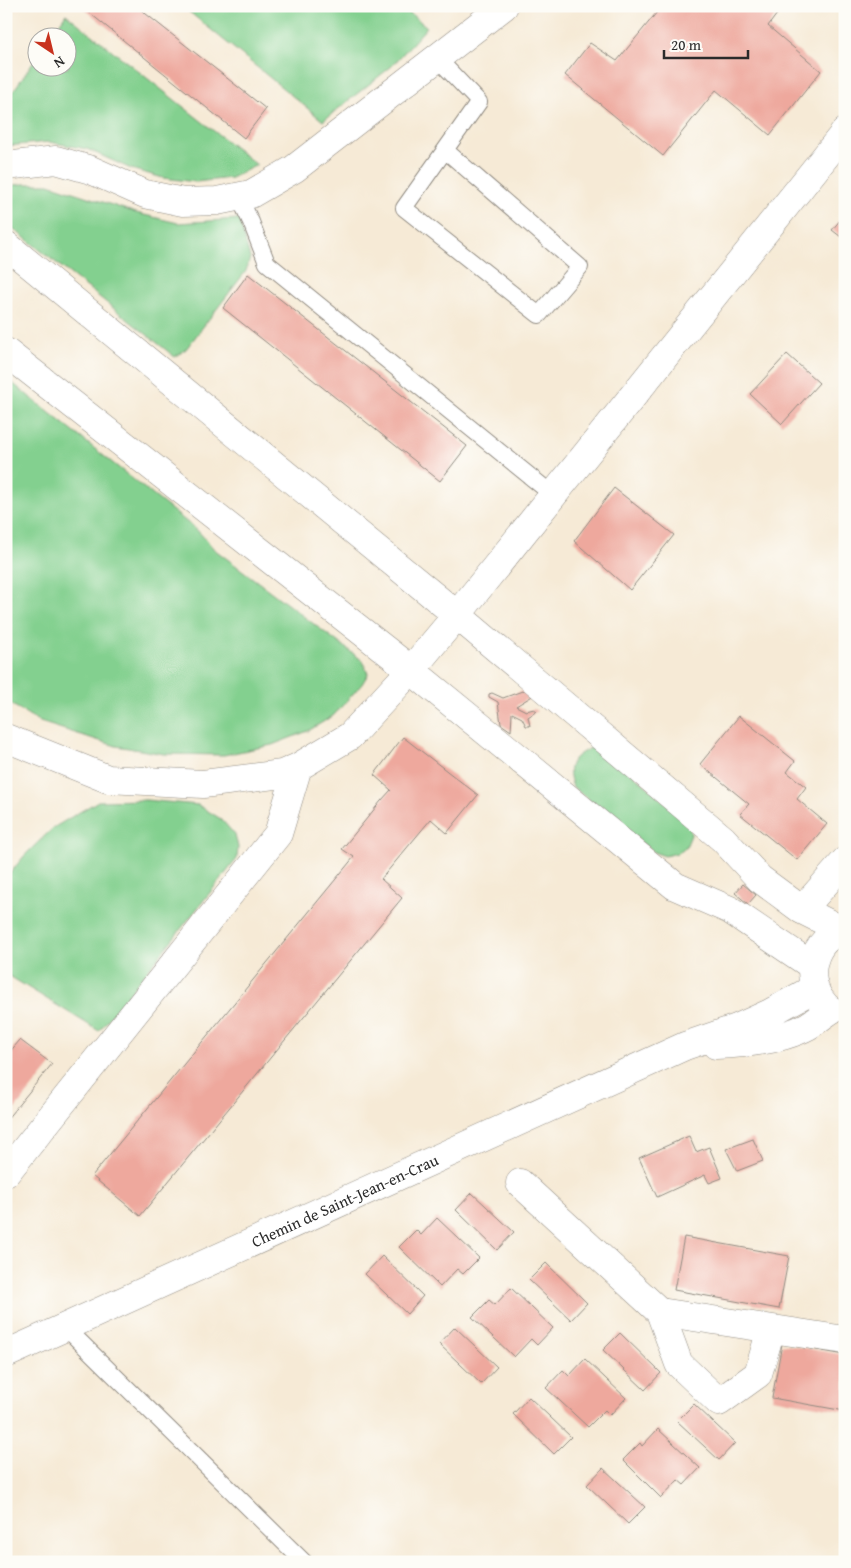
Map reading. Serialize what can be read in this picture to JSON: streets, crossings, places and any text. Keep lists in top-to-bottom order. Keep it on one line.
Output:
{"streets":{"street":["Chemin de Saint-Jean-en-Crau"]},"scale_bar":"20 m","north":"bottom right"}
